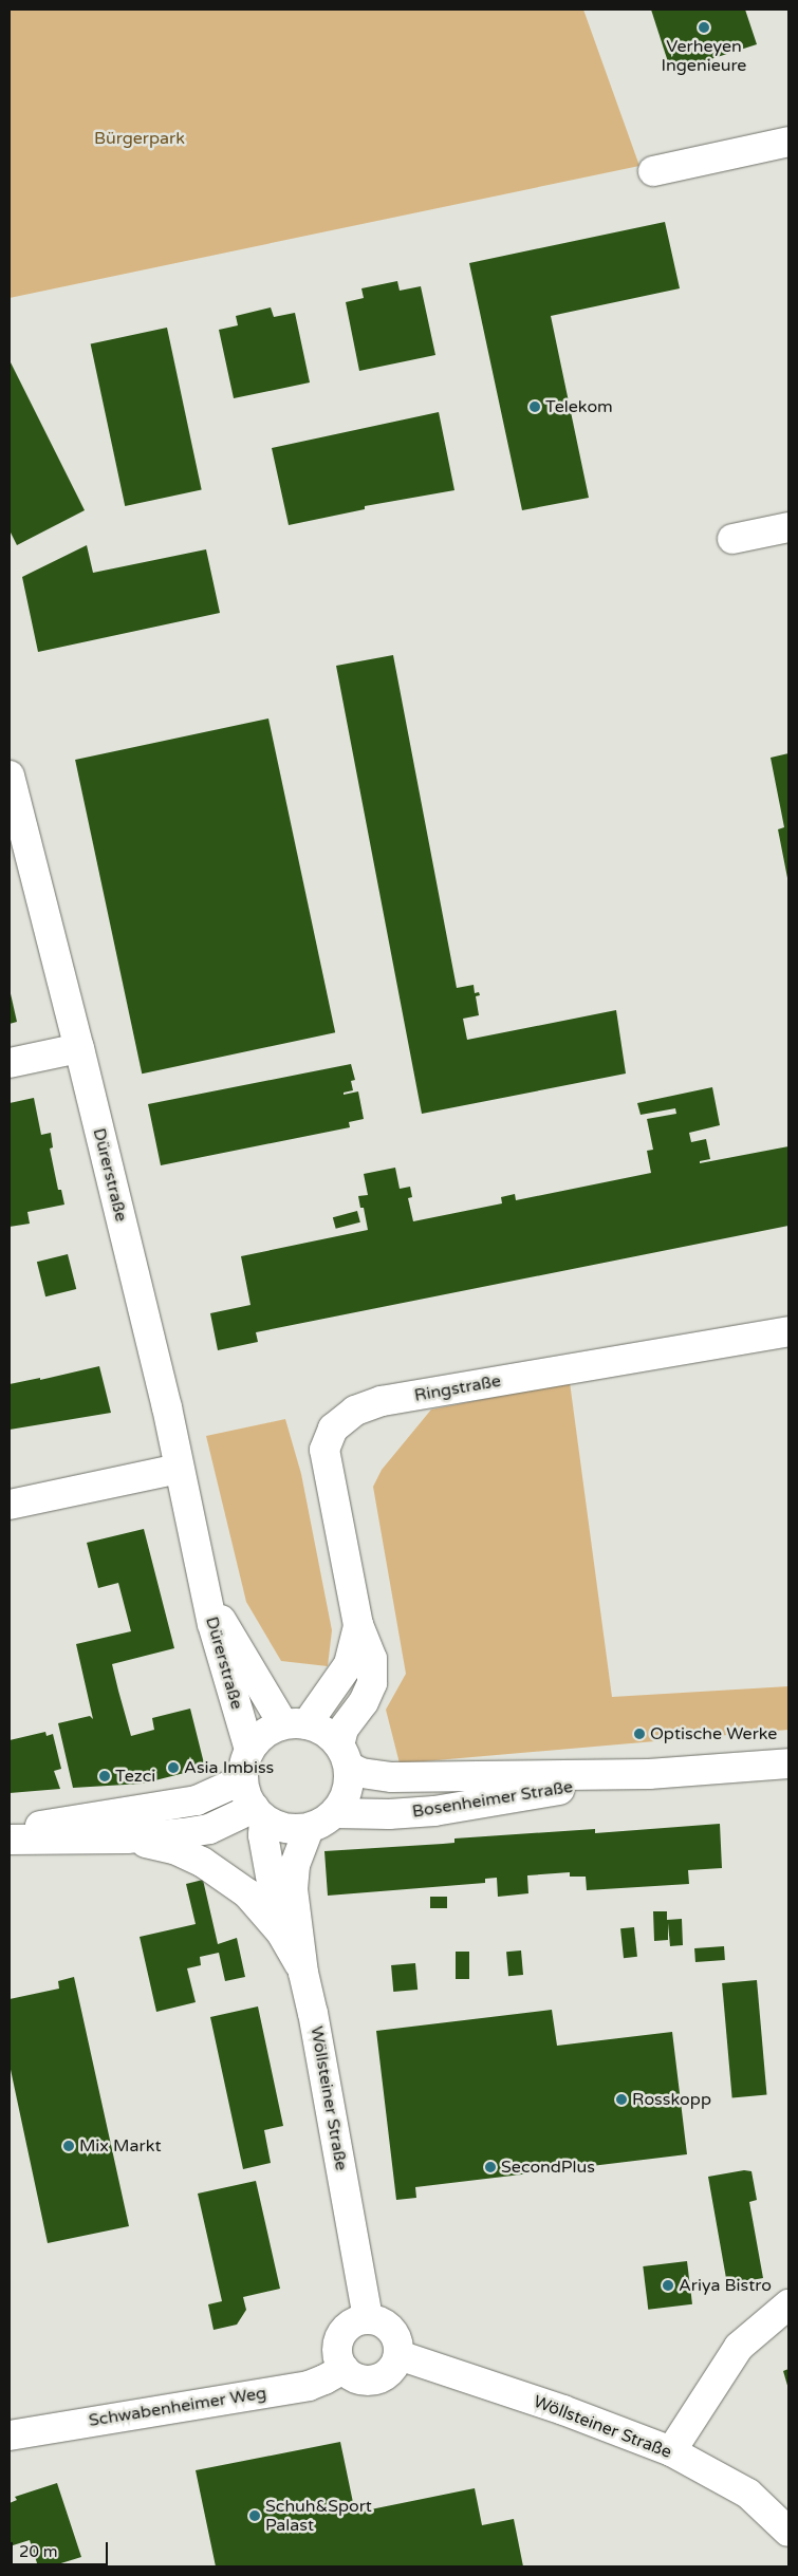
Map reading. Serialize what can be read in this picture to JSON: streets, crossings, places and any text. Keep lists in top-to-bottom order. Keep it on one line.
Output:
{"streets":{"street":["Dürerstraße","Ringstraße","Bosenheimer Straße","Wöllsteiner Straße","Schwabenheimer Weg"]},"crossings":[["Dürerstraße","Ringstraße"],["Dürerstraße","Bosenheimer Straße"],["Dürerstraße","Wöllsteiner Straße"],["Ringstraße","Bosenheimer Straße"],["Ringstraße","Wöllsteiner Straße"],["Bosenheimer Straße","Wöllsteiner Straße"],["Wöllsteiner Straße","Schwabenheimer Weg"]],"parks":["Bürgerpark"],"places":["Verheyen Ingenieure","Telekom","Optische Werke","Asia Imbiss","Tezci","Rosskopp","Mix Markt","SecondPlus","Ariya Bistro","Schuh&Sport Palast"],"scale_bar":"20 m"}
